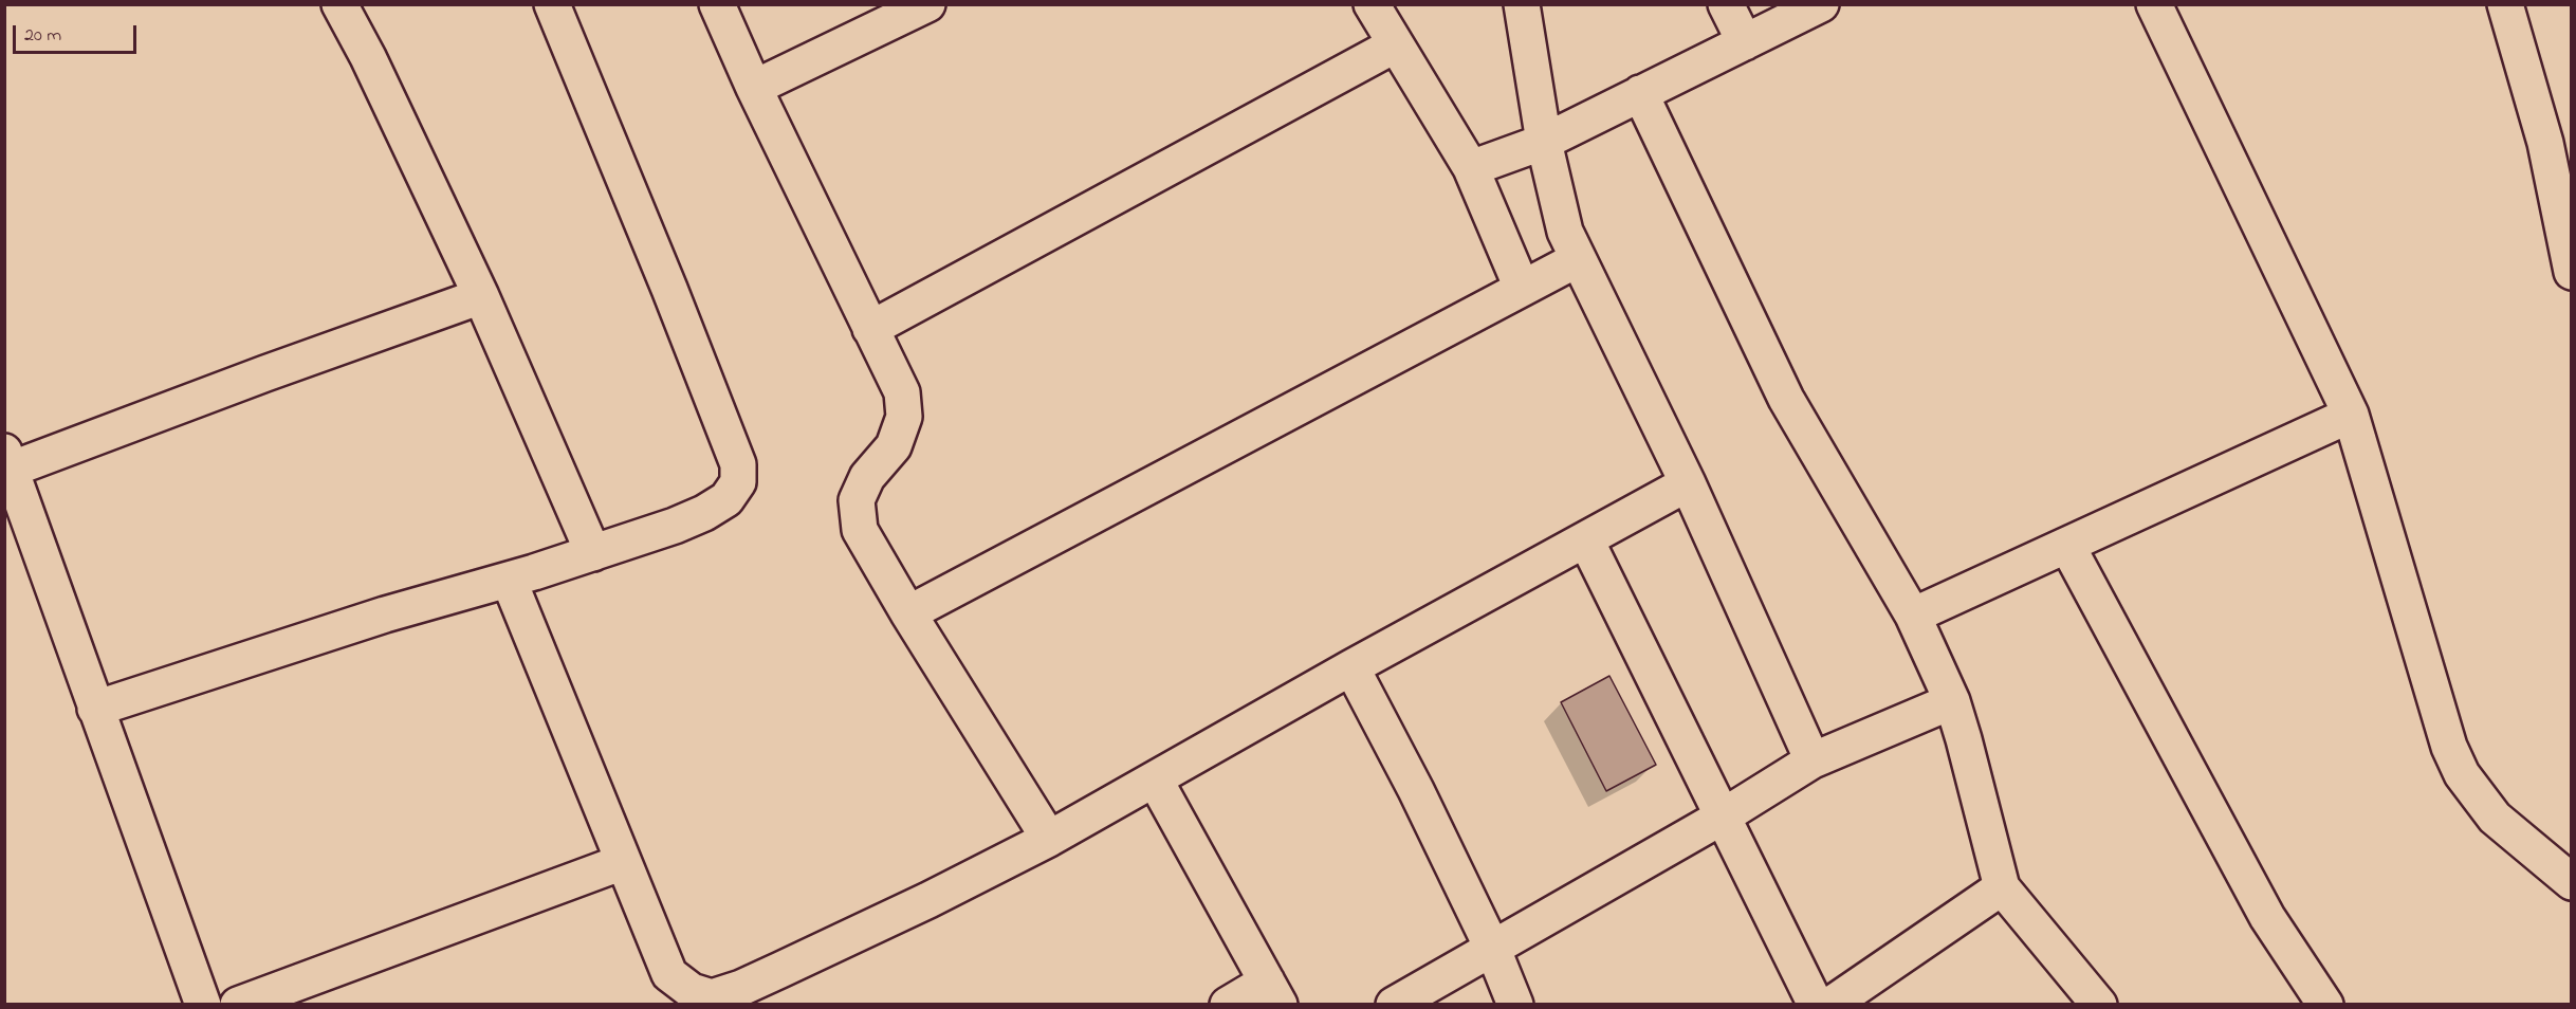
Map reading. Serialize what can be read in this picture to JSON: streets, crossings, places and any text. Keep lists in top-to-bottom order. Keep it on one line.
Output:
{"scale_bar":"20 m"}
